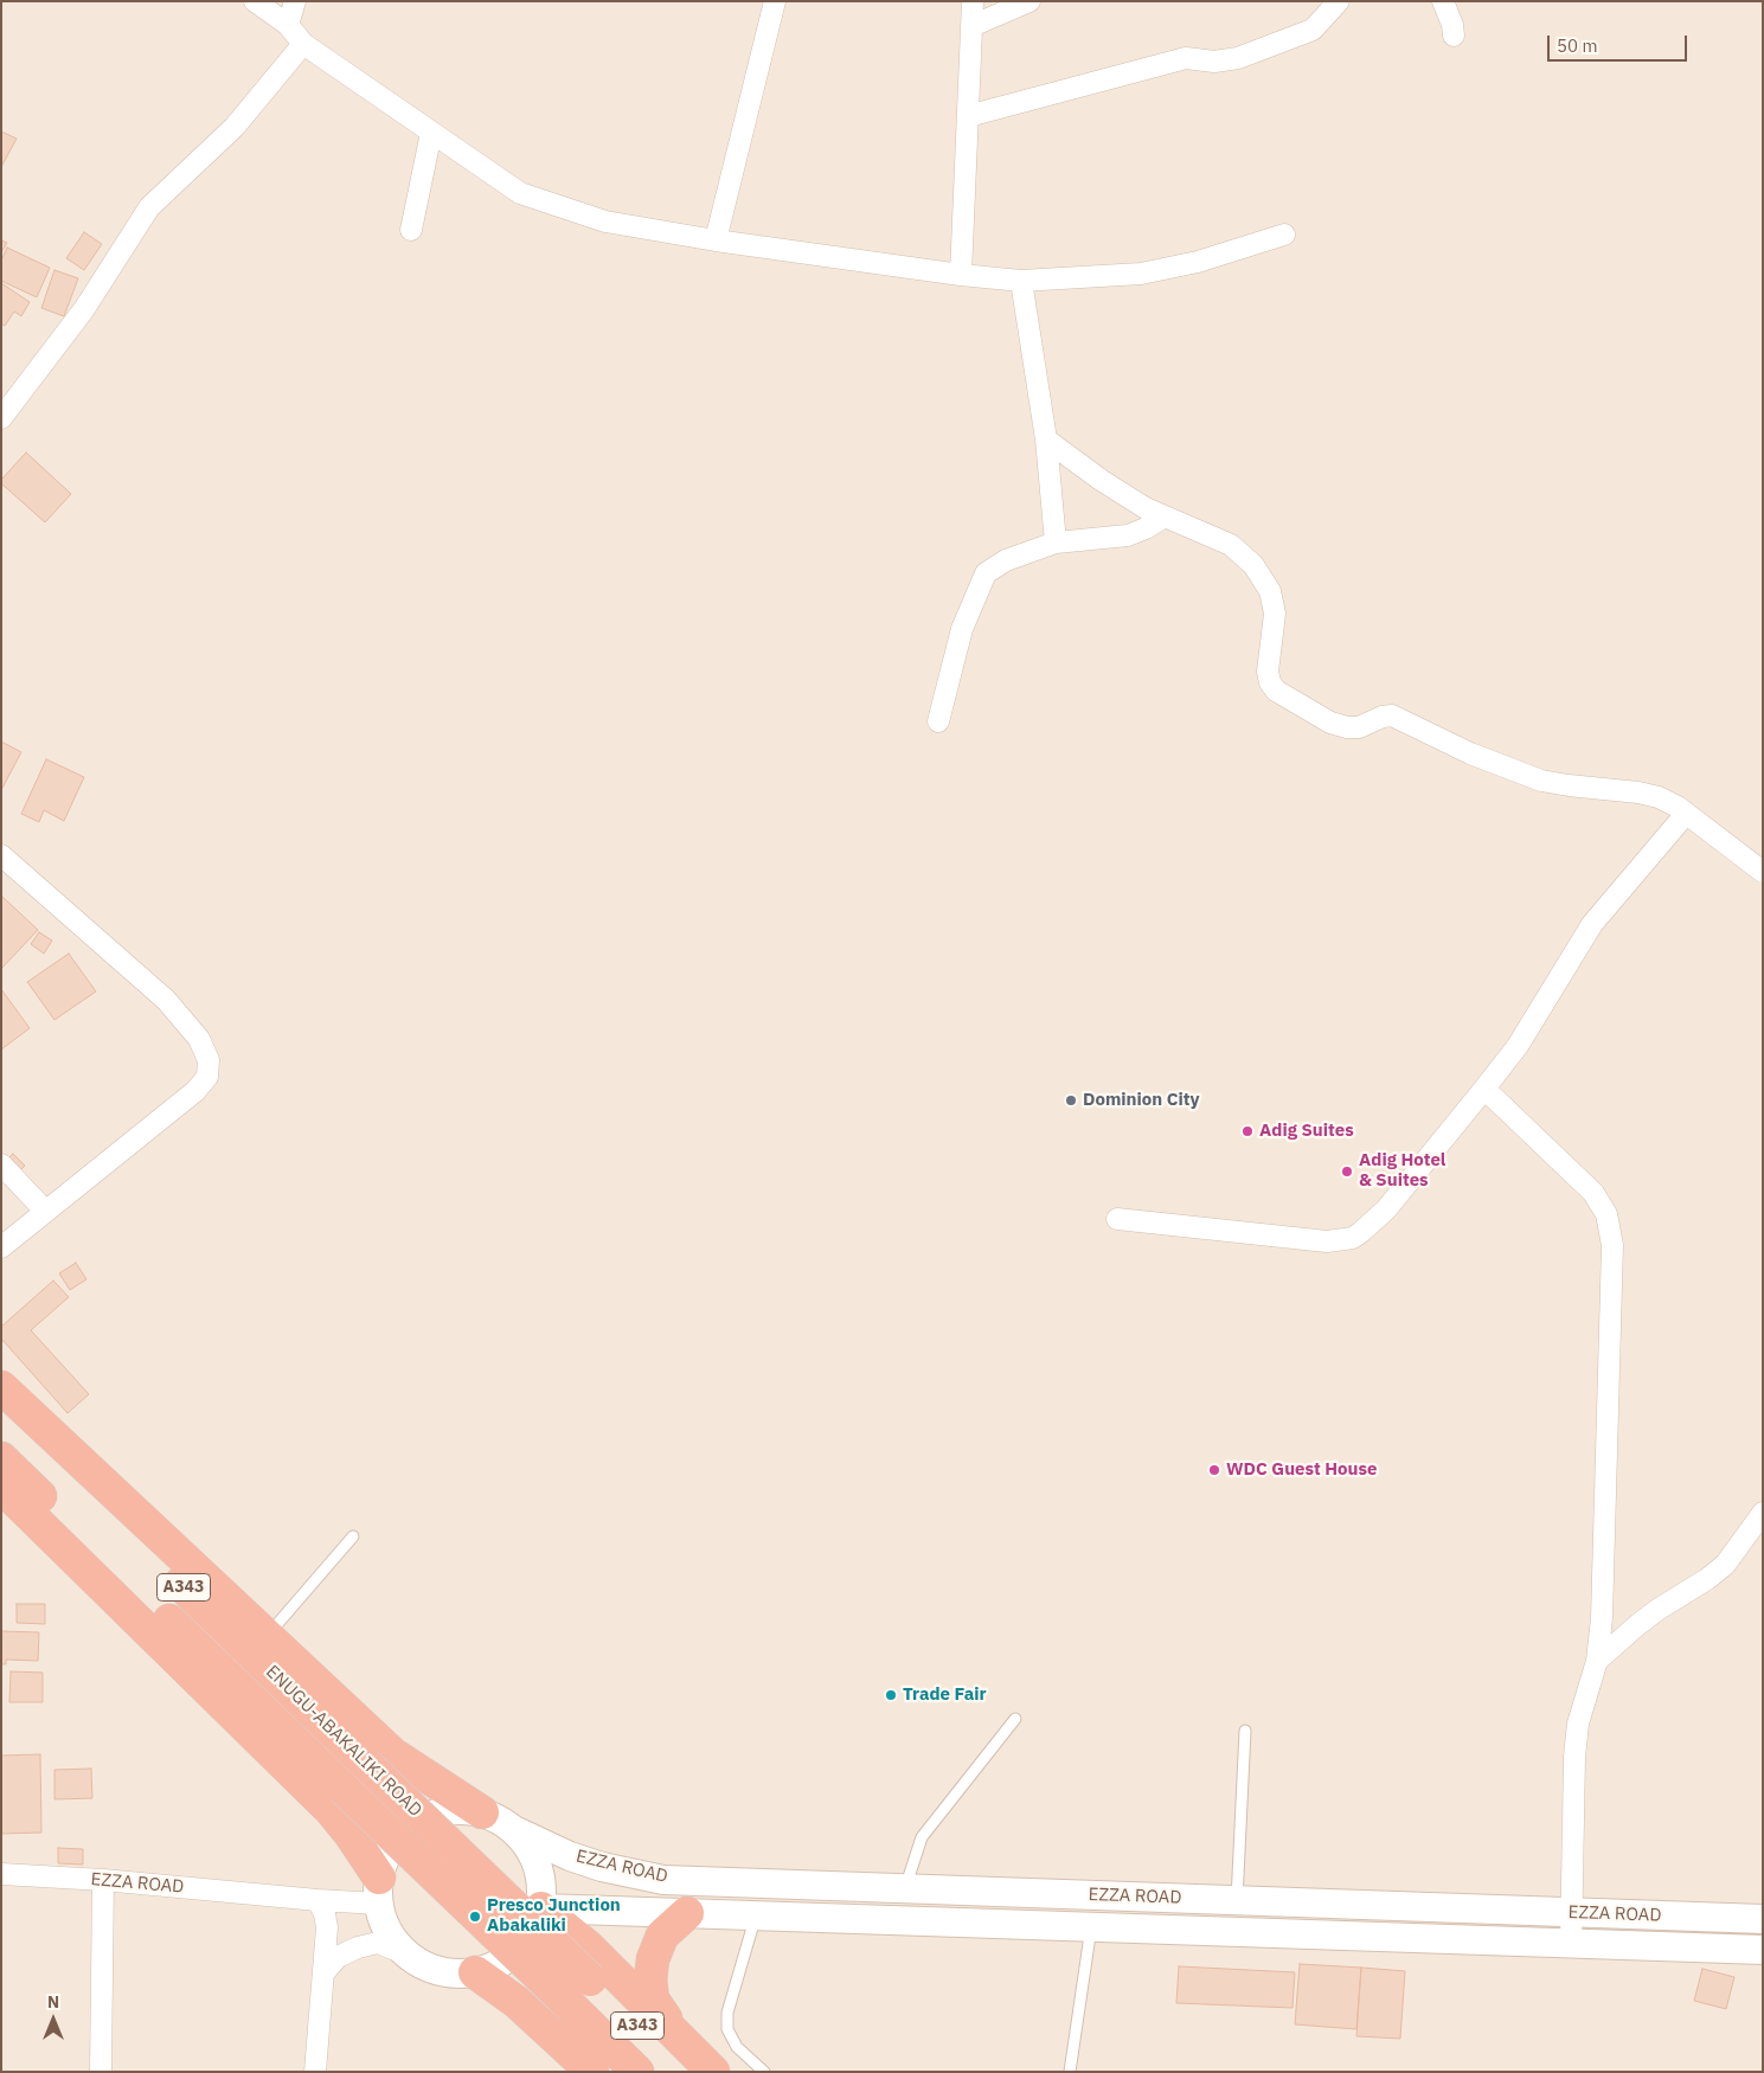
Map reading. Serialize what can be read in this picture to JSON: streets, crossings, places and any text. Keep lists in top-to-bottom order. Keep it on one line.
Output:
{"streets":{"highway":["A343","ENUGU-ABAKALIKI ROAD"],"main road":["EZZA ROAD"]},"places":["Dominion City","Adig Suites","Adig Hotel & Suites","WDC Guest House","Trade Fair","Presco Junction Abakaliki"],"scale_bar":"50 m","north":"top"}
